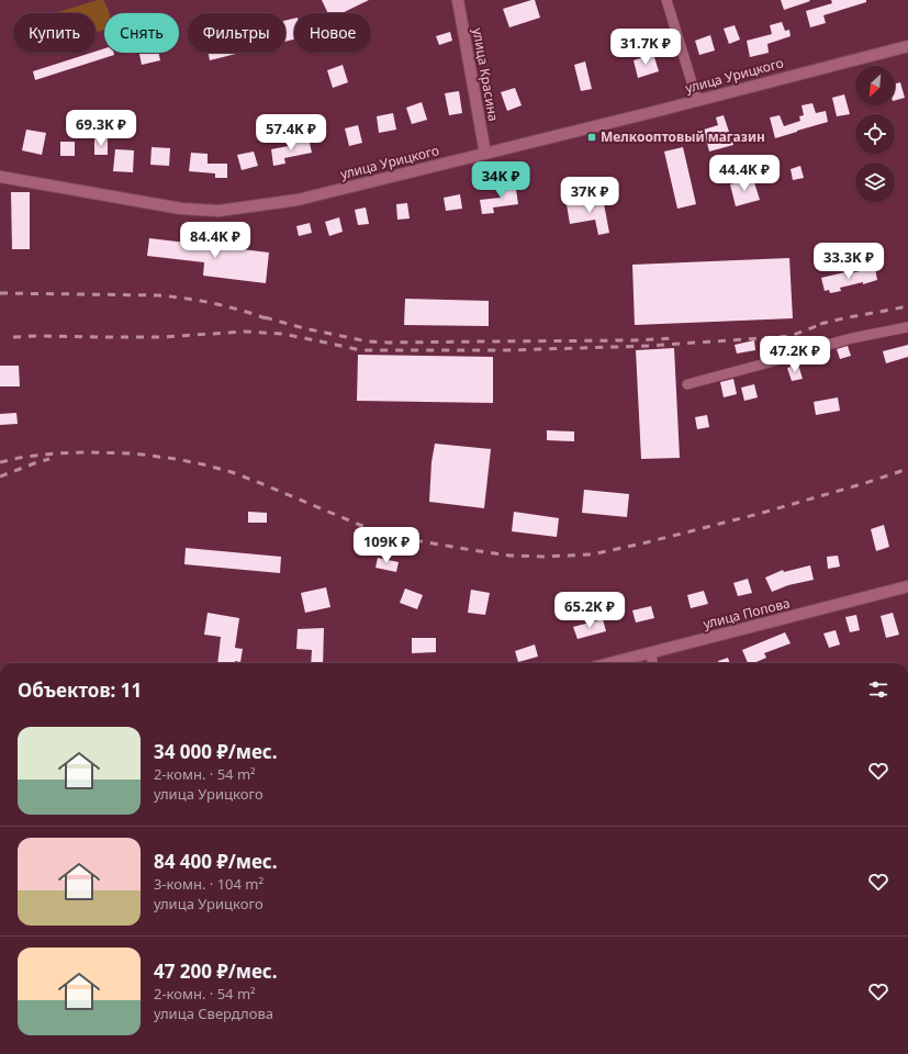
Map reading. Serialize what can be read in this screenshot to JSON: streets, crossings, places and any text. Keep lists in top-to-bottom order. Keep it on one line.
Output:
{"streets":{"main road":["улица Красина","улица Урицкого","улица Попова"]},"crossings":[["улица Красина","улица Урицкого"]],"places":{"transit":["Мелкооптовый магазин"]},"north":"bottom left","page":{"chip":["Купить","Снять","Фильтры","Новое"],"price":["31.7K ₽","69.3K ₽","57.4K ₽","44.4K ₽","34K ₽","37K ₽","84.4K ₽","33.3K ₽","47.2K ₽","109K ₽","65.2K ₽"],"heading":"Объектов: 11","list":[{"name":"34 000 ₽/мес.","note":"2-комн. · 54 m² · улица Урицкого"},{"name":"84 400 ₽/мес.","note":"3-комн. · 104 m² · улица Урицкого"},{"name":"47 200 ₽/мес.","note":"2-комн. · 54 m² · улица Свердлова"}]}}
